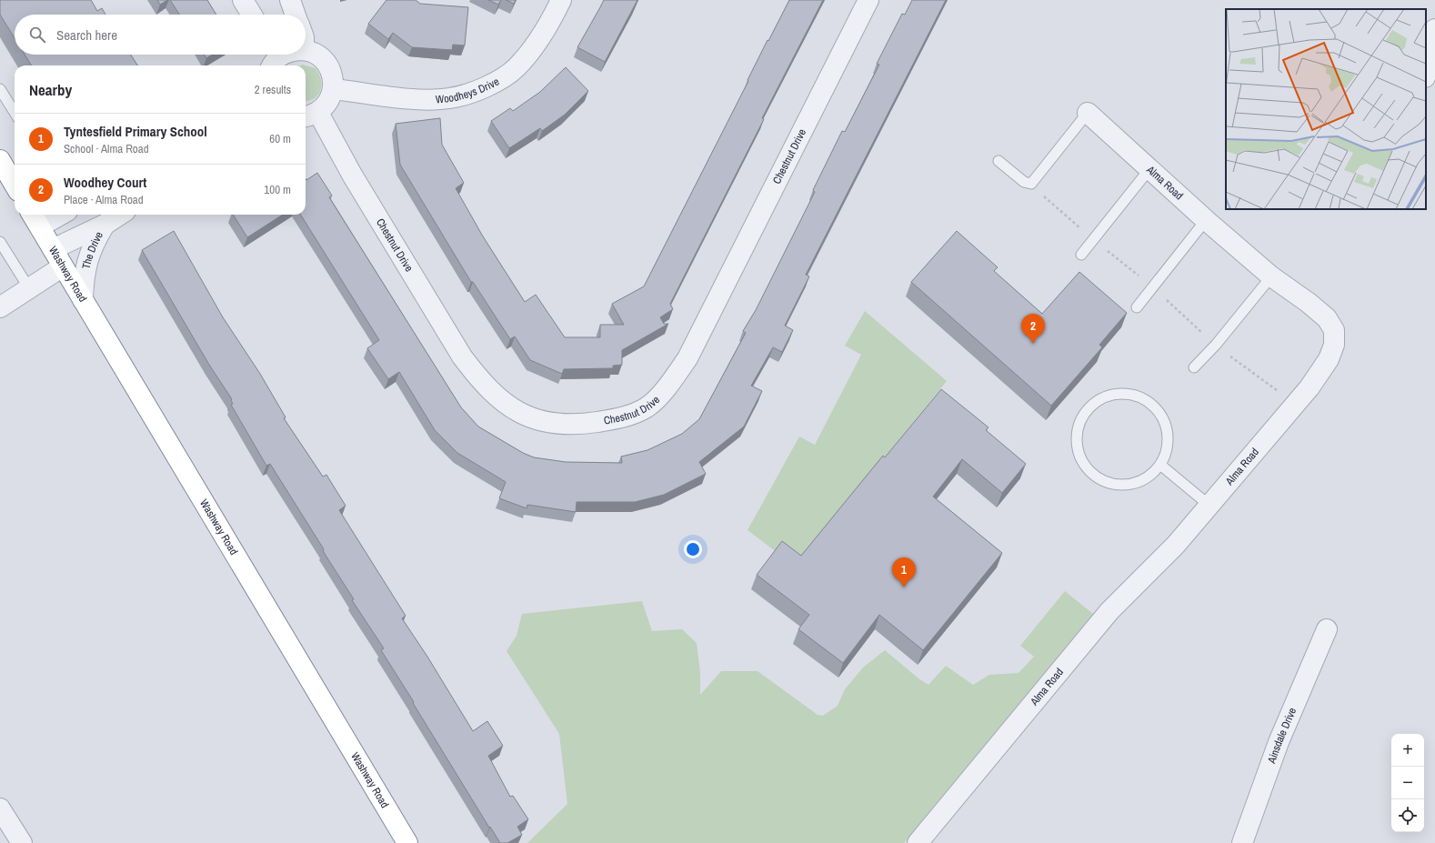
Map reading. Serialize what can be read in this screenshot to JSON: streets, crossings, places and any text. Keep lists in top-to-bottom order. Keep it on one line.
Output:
{"streets":{"highway":["Washway Road"],"street":["Woodheys Drive","Chestnut Drive","Alma Road","The Drive","Ainsdale Drive"]},"crossings":[["The Drive","Washway Road"]],"page":{"search":"Search here","heading":["Nearby","2 results"],"list":[{"mark":"1","name":"Tyntesfield Primary School","note":"School · Alma Road","value":"60 m"},{"mark":"2","name":"Woodhey Court","note":"Place · Alma Road","value":"100 m"}],"pins":["2","1"],"map_buttons":["+","−"]}}
